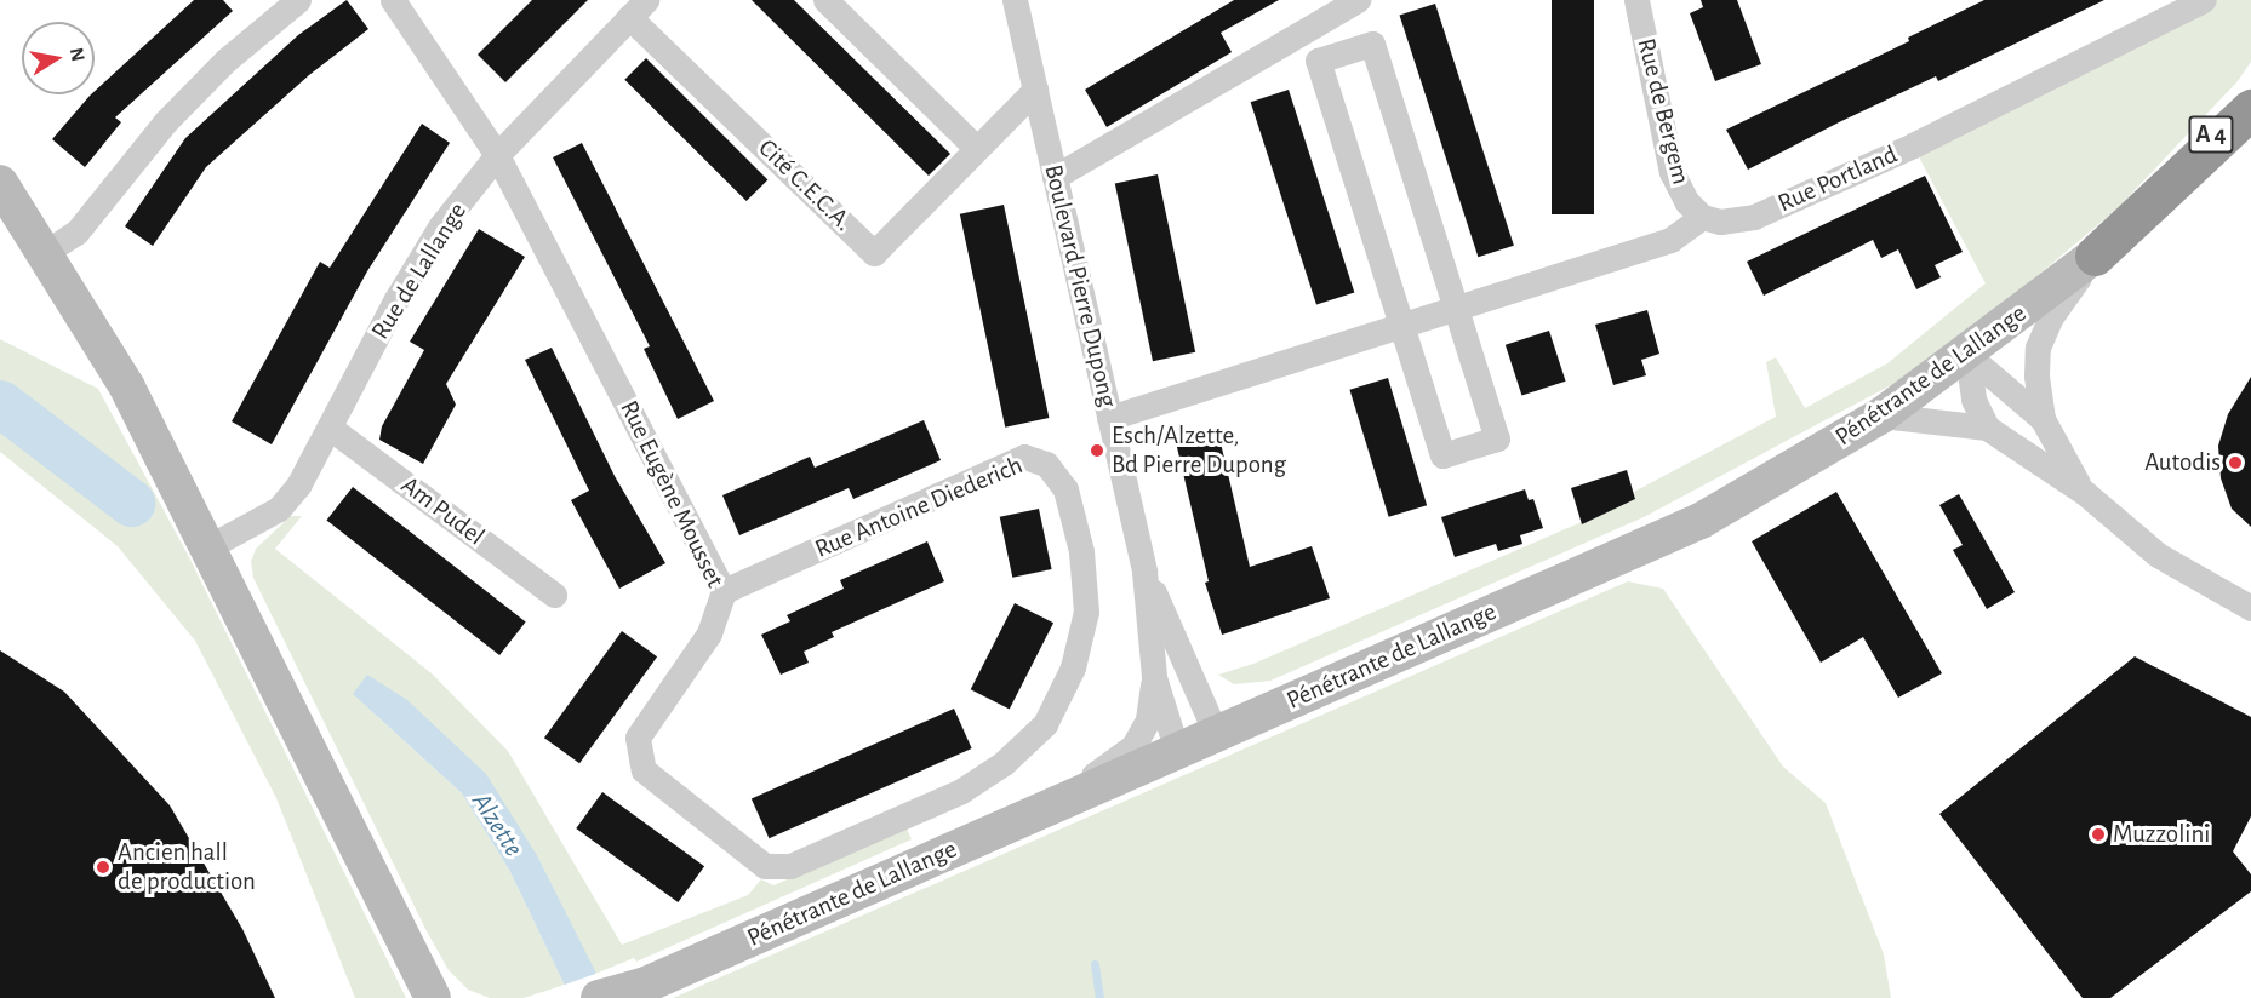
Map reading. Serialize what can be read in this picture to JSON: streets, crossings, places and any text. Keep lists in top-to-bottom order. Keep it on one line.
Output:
{"streets":{"highway":["A 4"],"main road":["Pénétrante de Lallange"],"street":["Rue de Bergem","Rue Portland","Cité C.E.C.A.","Rue de Lallange","Boulevard Pierre Dupong","Rue Eugène Mousset","Rue Antoine Diederich","Am Pudel"]},"crossings":[["Rue de Bergem","Rue Portland"],["Cité C.E.C.A.","Rue de Lallange"],["Cité C.E.C.A.","Boulevard Pierre Dupong"],["Rue de Lallange","Rue Eugène Mousset"],["Rue de Lallange","Am Pudel"],["Boulevard Pierre Dupong","Pénétrante de Lallange"],["Rue Eugène Mousset","Rue Antoine Diederich"]],"water":["Alzette"],"places":["Esch/Alzette, Bd Pierre Dupong","Autodis","Muzzolini","Ancien hall de production"],"north":"right"}
